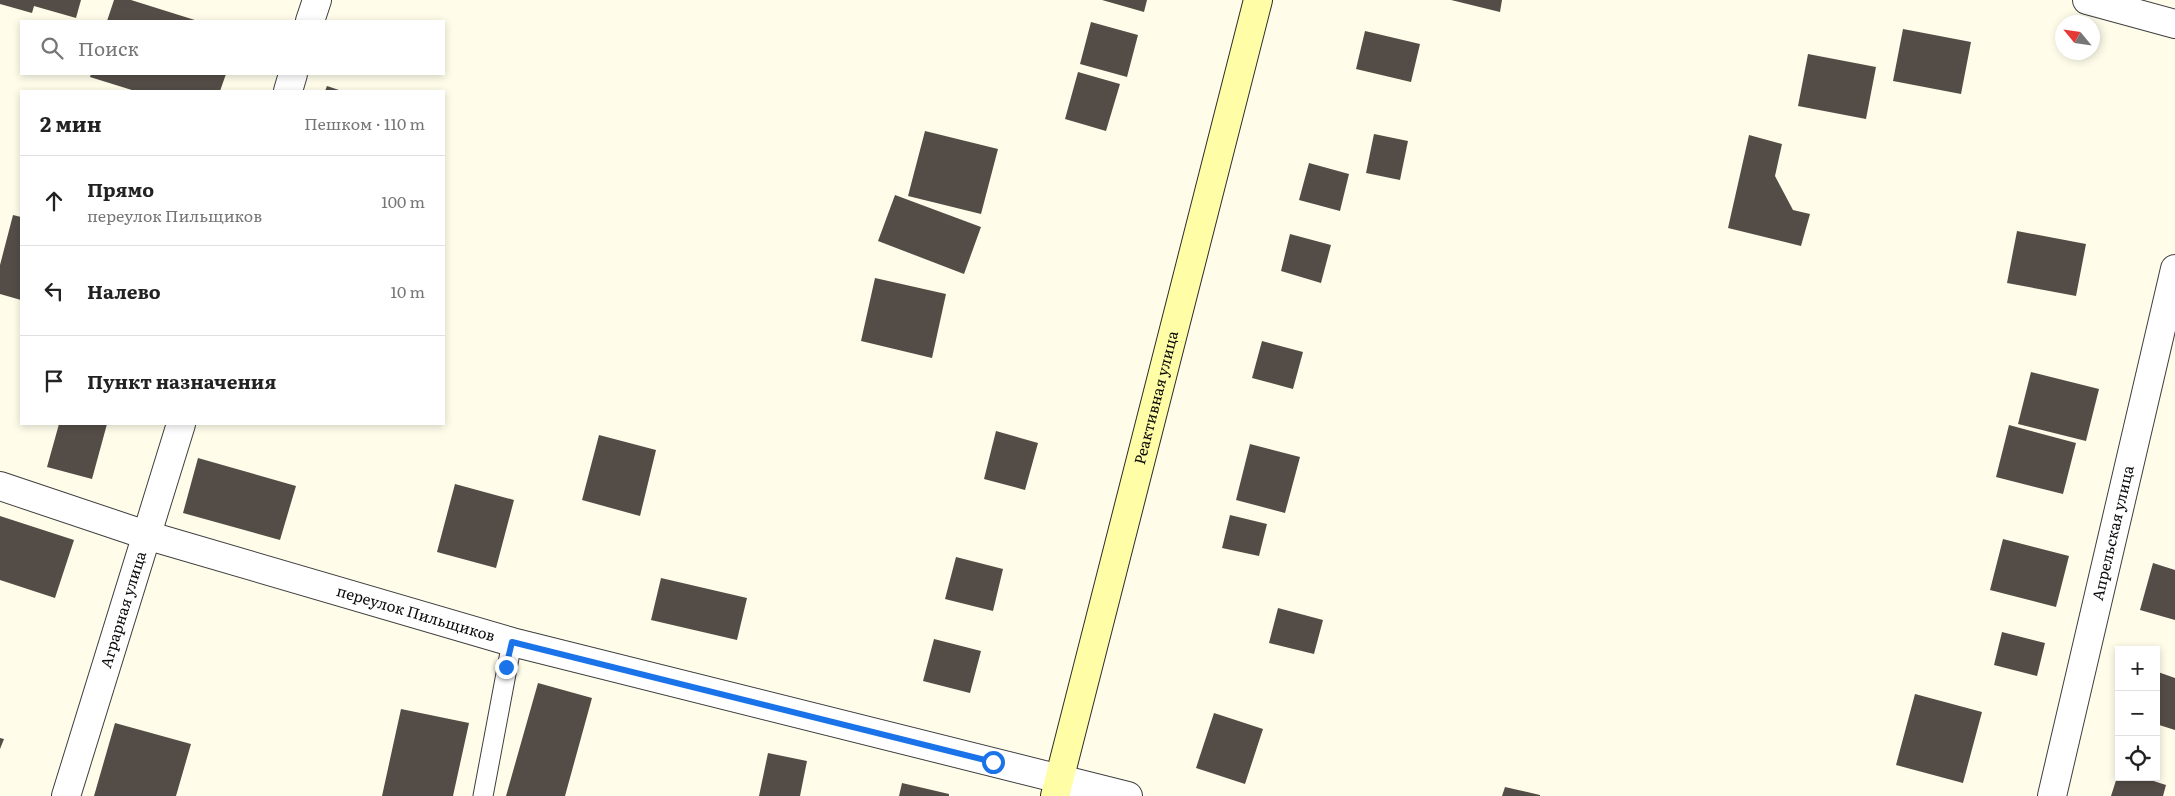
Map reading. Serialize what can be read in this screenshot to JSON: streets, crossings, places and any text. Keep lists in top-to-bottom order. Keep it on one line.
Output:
{"streets":{"main road":["Реактивная улица"],"street":["Апрельская улица","Аграрная улица","переулок Пильщиков"]},"crossings":[["Реактивная улица","переулок Пильщиков"],["Аграрная улица","переулок Пильщиков"]],"north":"top left","page":{"search":"Поиск","heading":["2 мин","Пешком · 110 m"],"list":[["Прямо","переулок Пильщиков","100 m"],["Налево","10 m"],"Пункт назначения"],"map_buttons":["+","−"]}}
